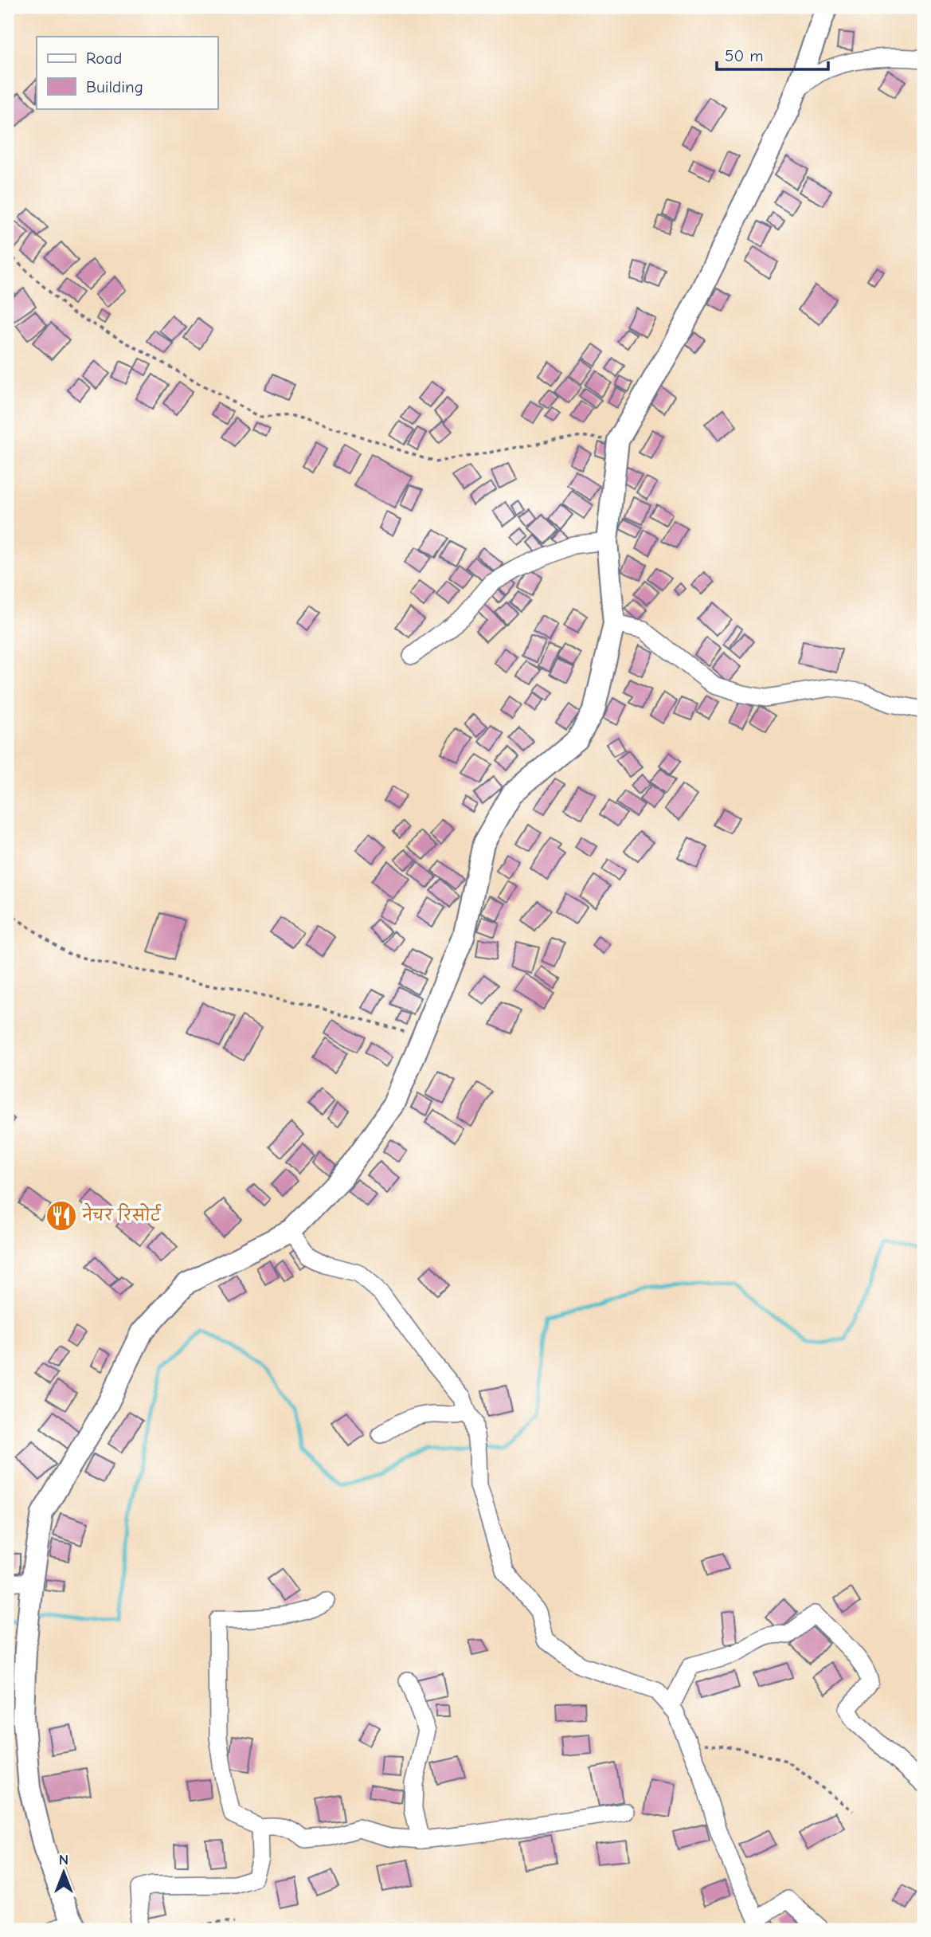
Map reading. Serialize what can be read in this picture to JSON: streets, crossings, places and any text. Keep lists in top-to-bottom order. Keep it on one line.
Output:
{"places":{"restaurant":["नेचर रिसोर्ट"]},"legend":["Road","Building"],"scale_bar":"50 m","north":"top"}
